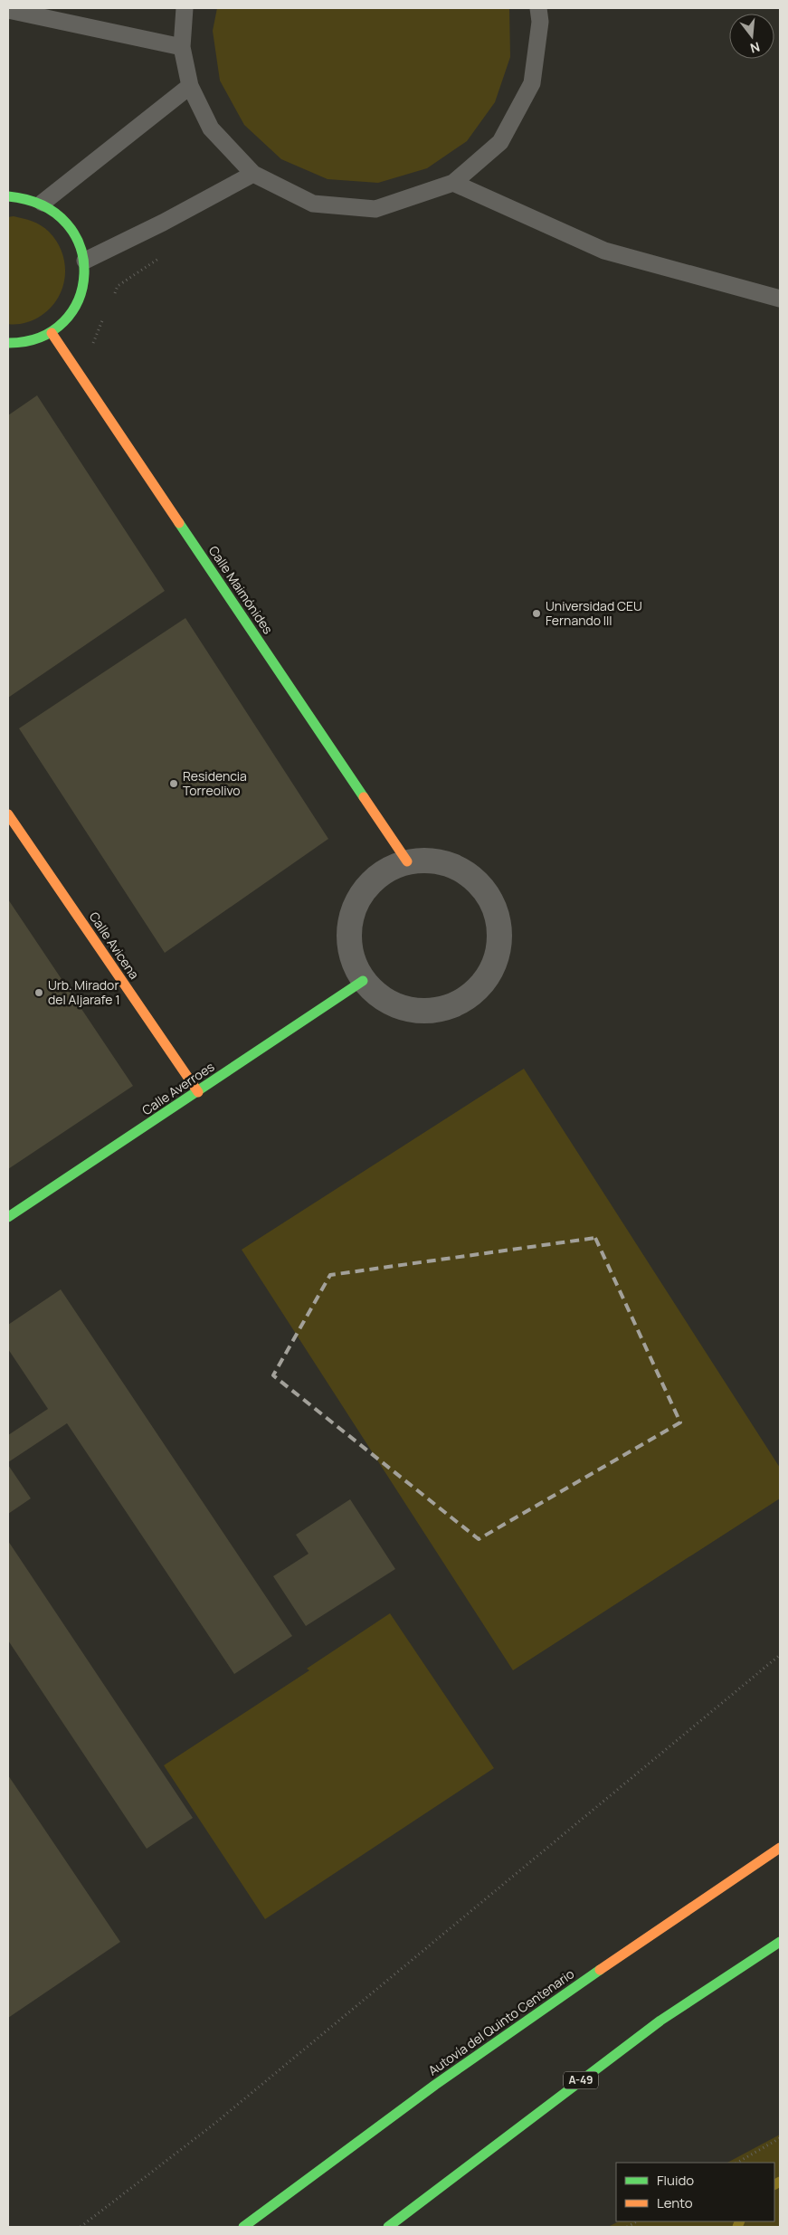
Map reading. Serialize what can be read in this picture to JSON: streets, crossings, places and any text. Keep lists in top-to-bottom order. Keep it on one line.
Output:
{"streets":{"main road":["Calle Maimónides","Calle Avicena","Calle Averroes","Autovía del Quinto Centenario","A-49"]},"crossings":[["Calle Maimónides","Calle Averroes"],["Calle Avicena","Calle Averroes"]],"places":["Universidad CEU Fernando III","Residencia Torreolivo","Urb. Mirador del Aljarafe 1"],"legend":["Fluido","Lento"],"north":"bottom"}
